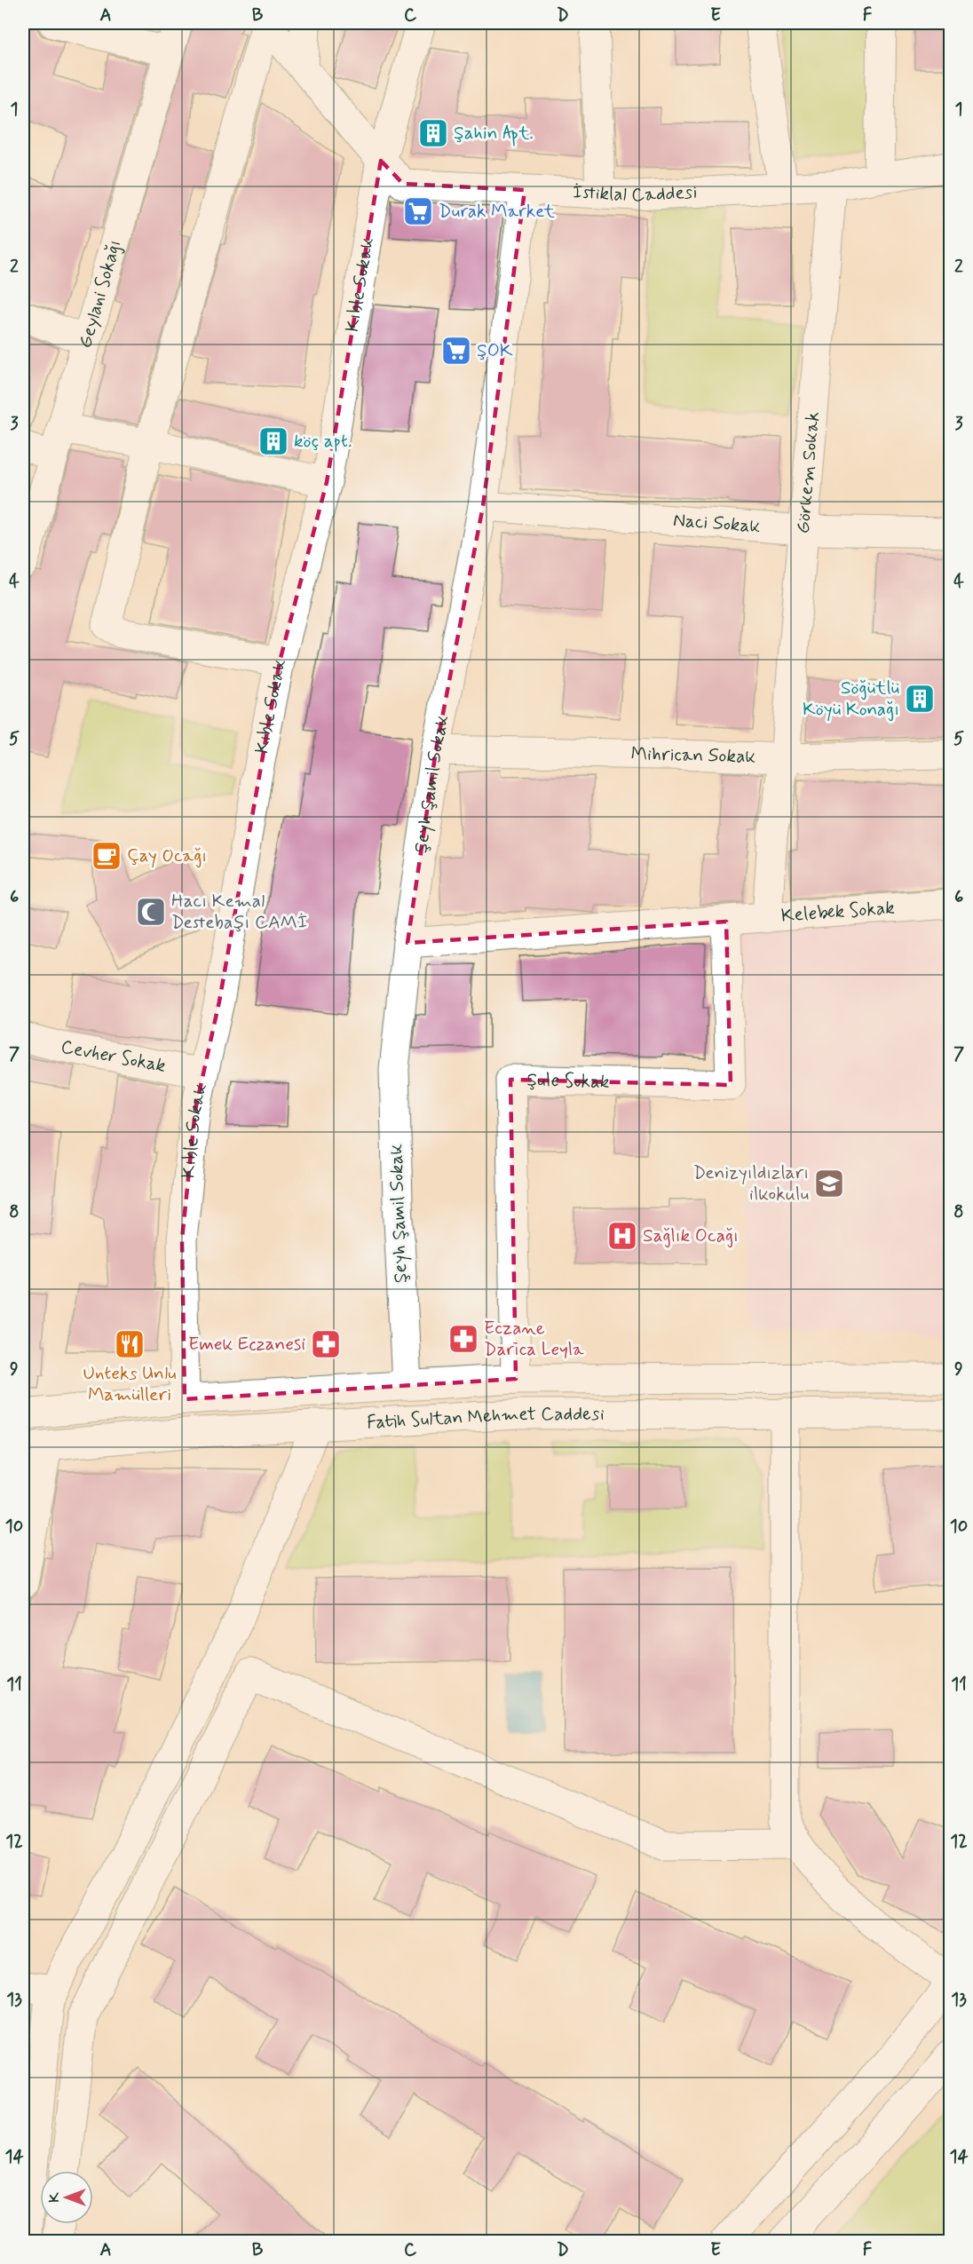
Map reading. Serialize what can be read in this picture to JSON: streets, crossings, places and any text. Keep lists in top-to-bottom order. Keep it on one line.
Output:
{"streets":{"street":["İstiklal Caddesi","Kıble Sokak","Geylani Sokağı","Görkem Sokak","Naci Sokak","Mihrican Sokak","Şeyh Şamil Sokak","Kelebek Sokak","Cevher Sokak","Şule Sokak","Fatih Sultan Mehmet Caddesi"]},"crossings":[["İstiklal Caddesi","Kıble Sokak"],["İstiklal Caddesi","Görkem Sokak"],["İstiklal Caddesi","Şeyh Şamil Sokak"],["Kıble Sokak","Cevher Sokak"],["Kıble Sokak","Fatih Sultan Mehmet Caddesi"],["Görkem Sokak","Naci Sokak"],["Görkem Sokak","Mihrican Sokak"],["Naci Sokak","Şeyh Şamil Sokak"],["Mihrican Sokak","Şeyh Şamil Sokak"],["Şeyh Şamil Sokak","Kelebek Sokak"],["Şeyh Şamil Sokak","Fatih Sultan Mehmet Caddesi"],["Kelebek Sokak","Şule Sokak"],["Şule Sokak","Fatih Sultan Mehmet Caddesi"]],"places":{"building":["Şahin Apt.","köç apt.","Söğütlü Köyü Konağı"],"supermarket":["Durak Market","ŞOK"],"cafe":["Çay Ocağı"],"mosque":["Hacı Kemal Destebaşı CAMİ"],"school or university":["Denizyıldızları ilkokulu"],"hospital":["Sağlık Ocağı"],"pharmacy":["Eczane Darıca Leyla","Emek Eczanesi"],"restaurant":["Unteks Unlu Mamülleri"]},"north":"left","grid":{"columns":["A","B","C","D","E","F"],"rows":["1","2","3","4","5","6","7","8","9","10","11","12","13","14"]}}
